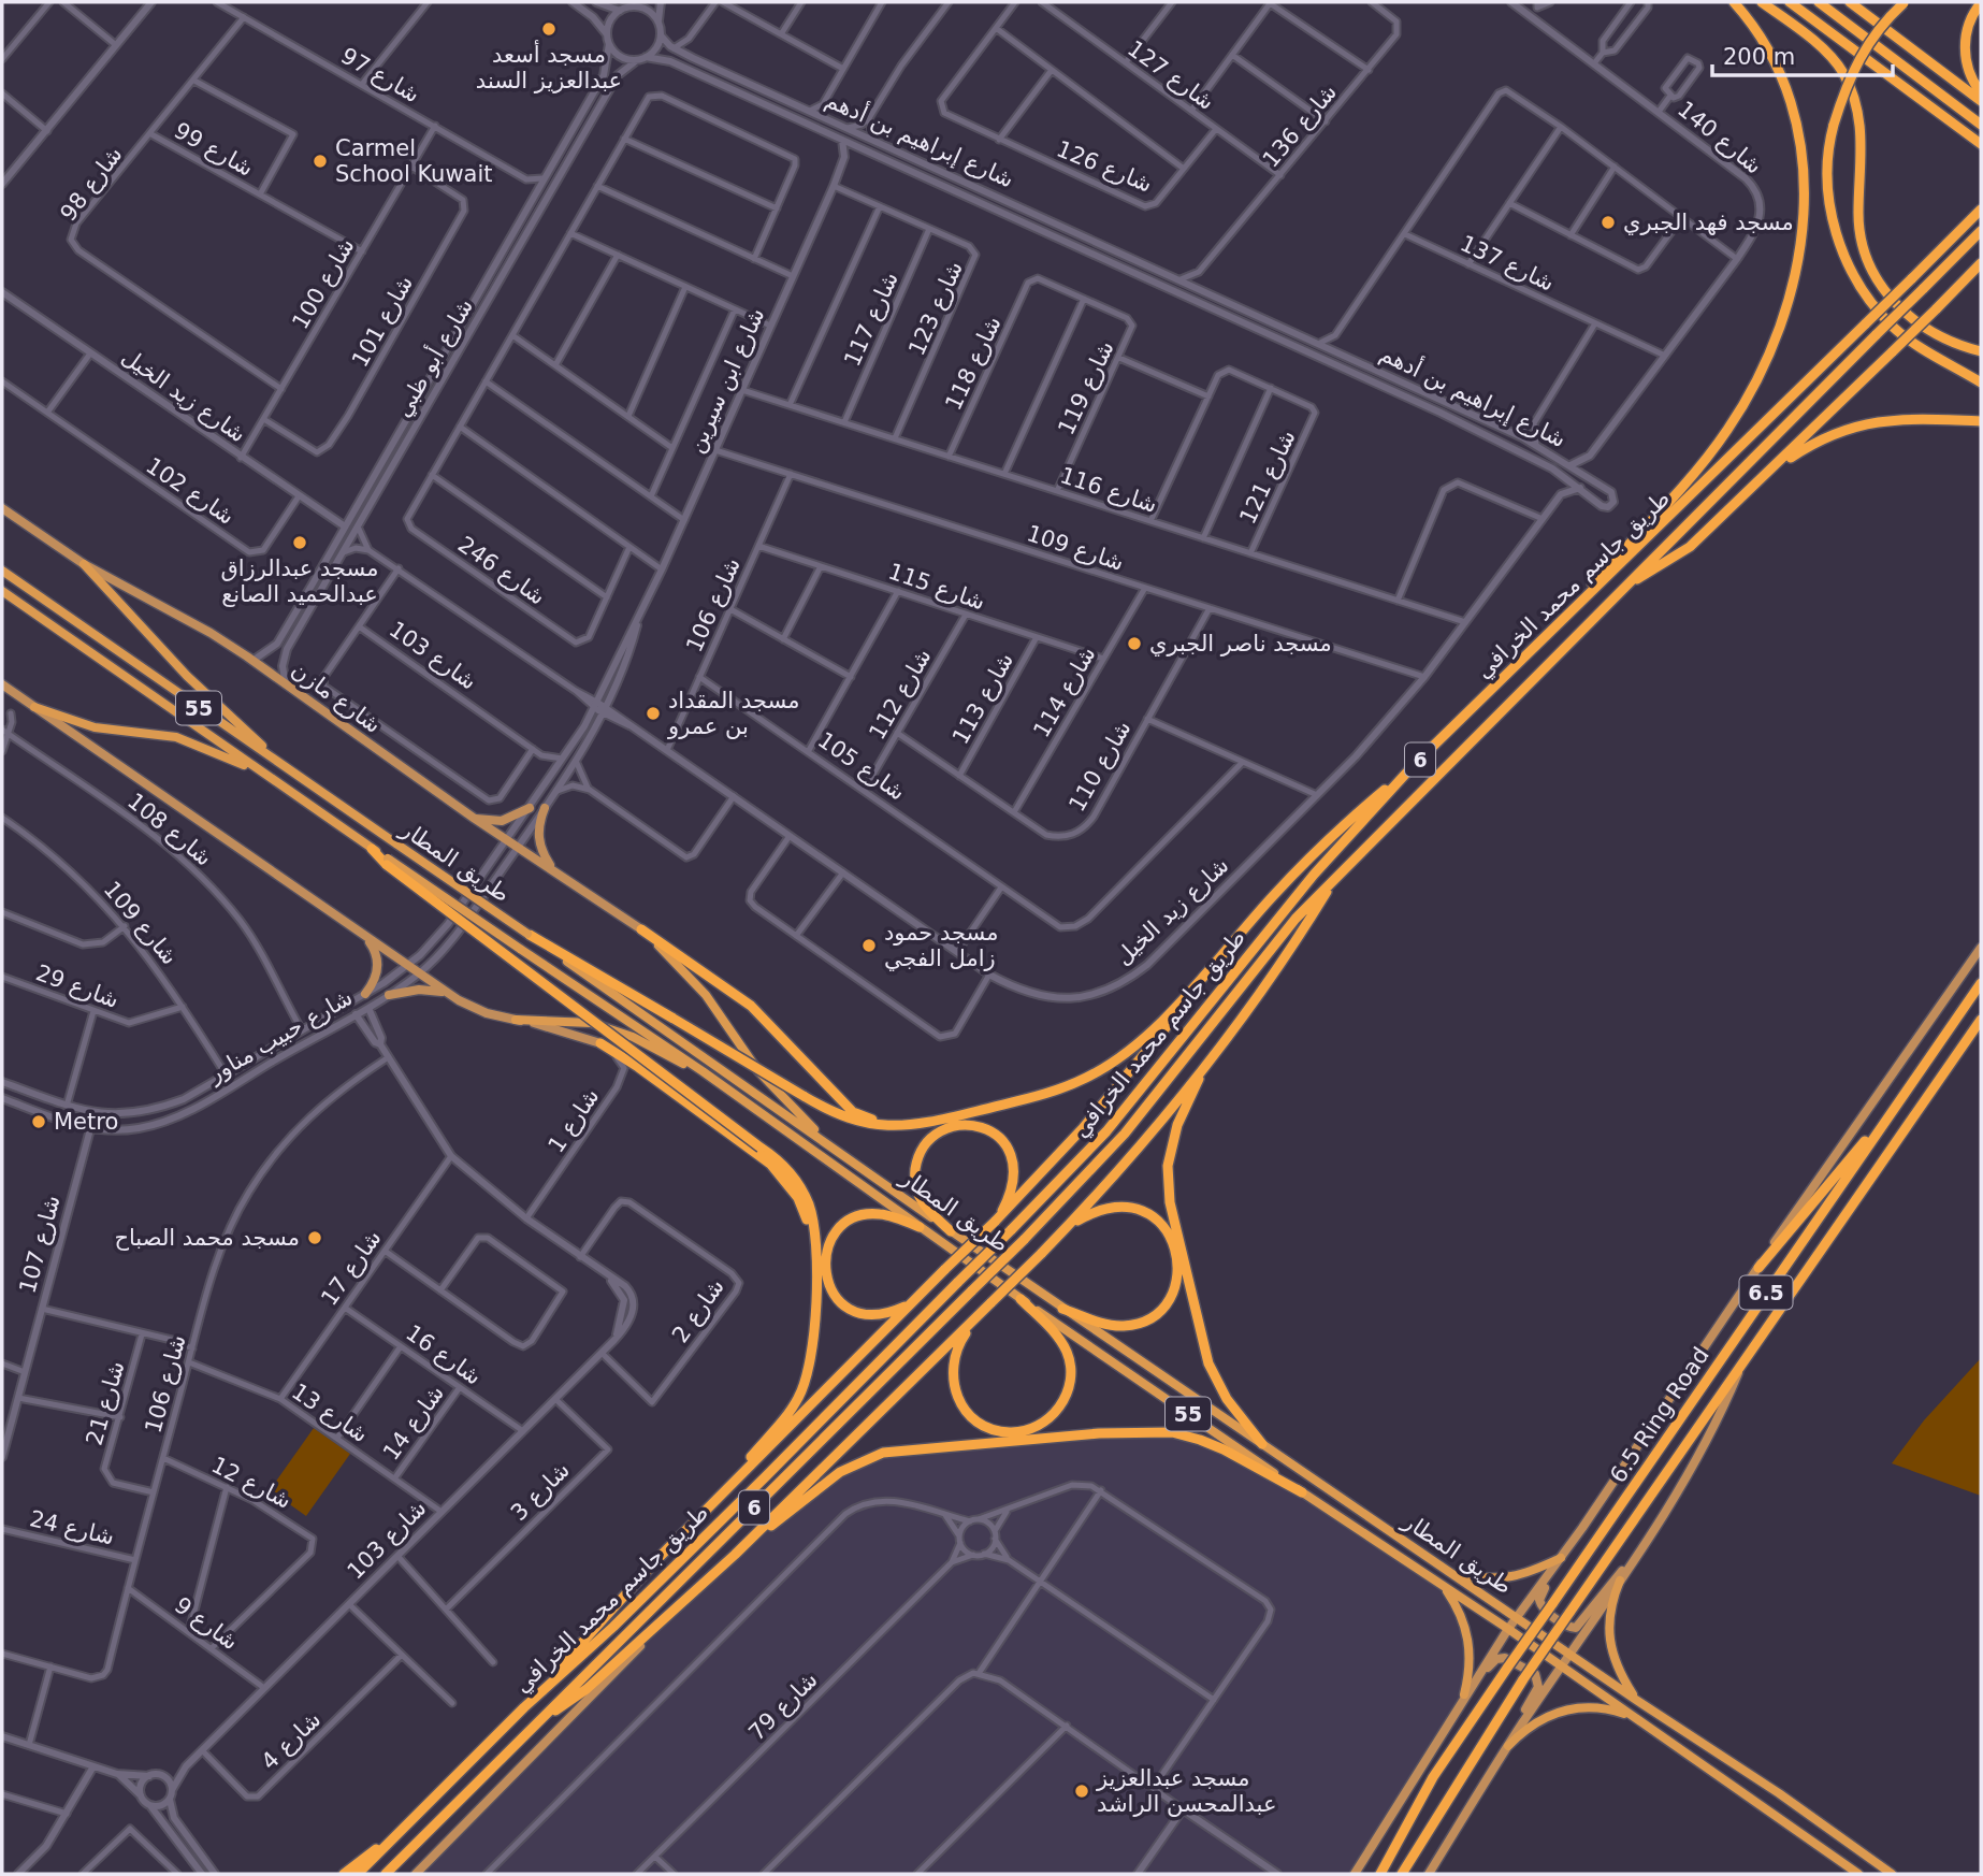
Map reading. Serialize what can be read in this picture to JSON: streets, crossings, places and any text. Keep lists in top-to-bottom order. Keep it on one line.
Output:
{"streets":{"highway":["طريق جاسم محمد الخرافي","55","6","طريق المطار","6.5","6.5 Ring Road"],"main road":["شارع مازن"],"street":["شارع 97","شارع 127","شارع 136","شارع 140","شارع إبراهيم بن أدهم","شارع 99","شارع 126","شارع 98","شارع 137","شارع 100","شارع 123","شارع 117","شارع 101","شارع أبو ظبي","شارع 118","شارع ابن سيرين","شارع 119","شارع زيد الخيل","شارع 121","شارع 116","شارع 102","شارع 109","شارع 246","شارع 115","شارع 106","شارع 103","شارع 114","شارع 112","شارع 113","شارع 105","شارع 110","شارع 108","شارع 29","شارع حبيب مناور","شارع 1","شارع 107","شارع 17","شارع 2","شارع 16","شارع 21","شارع 13","شارع 14","شارع 12","شارع 3","شارع 24","شارع 9","شارع 79","شارع 4"]},"crossings":[["شارع 97","شارع 98"],["شارع 97","شارع 100"],["شارع 127","شارع 136"],["شارع 127","شارع 126"],["شارع 136","شارع إبراهيم بن أدهم"],["شارع 140","شارع إبراهيم بن أدهم"],["شارع 140","شارع 137"],["شارع إبراهيم بن أدهم","شارع أبو ظبي"],["شارع 99","شارع 98"],["شارع 99","شارع 100"],["شارع 98","شارع 100"],["شارع 100","شارع 101"],["شارع 100","شارع زيد الخيل"],["شارع 123","شارع 117"],["شارع 123","شارع ابن سيرين"],["شارع 123","شارع 116"],["شارع 117","شارع 116"],["شارع أبو ظبي","شارع زيد الخيل"],["شارع أبو ظبي","شارع مازن"],["شارع 118","شارع 119"],["شارع 118","شارع 116"],["شارع ابن سيرين","شارع زيد الخيل"],["شارع ابن سيرين","شارع 116"],["شارع ابن سيرين","شارع 109"],["شارع ابن سيرين","شارع 103"],["شارع ابن سيرين","شارع مازن"],["شارع ابن سيرين","شارع حبيب مناور"],["شارع 119","شارع 116"],["شارع زيد الخيل","شارع 116"],["شارع زيد الخيل","شارع 102"],["شارع زيد الخيل","شارع 109"],["شارع زيد الخيل","شارع 106"],["شارع زيد الخيل","شارع 103"],["شارع 121","شارع 116"],["شارع 109","شارع 106"],["شارع 109","شارع 114"],["شارع 109","شارع 110"],["شارع 109","شارع 29"],["شارع 109","شارع حبيب مناور"],["شارع 115","شارع 106"],["شارع 115","شارع 114"],["شارع 115","شارع 112"],["شارع 115","شارع 113"],["شارع 106","شارع 103"],["شارع 106","شارع 105"],["شارع 106","شارع 21"],["شارع 106","شارع 13"],["شارع 106","شارع 12"],["شارع 106","شارع 24"],["شارع 106","شارع 9"],["شارع 103","شارع حبيب مناور"],["شارع 103","شارع 1"],["شارع 103","شارع 17"],["شارع 103","شارع 2"],["شارع 103","شارع 16"],["شارع 103","شارع 13"],["شارع 103","شارع 3"],["شارع 103","شارع 9"],["شارع 103","شارع 4"],["شارع 114","شارع 110"],["شارع 112","شارع 105"],["شارع 112","شارع 110"],["شارع مازن","شارع حبيب مناور"],["شارع 113","شارع 110"],["شارع 108","شارع حبيب مناور"],["شارع حبيب مناور","شارع 107"],["شارع 107","شارع 21"],["شارع 17","شارع 16"],["شارع 17","شارع 13"],["شارع 16","شارع 14"],["شارع 13","شارع 14"],["شارع 12","شارع 9"]],"places":["مسجد أسعد عبدالعزيز السند","Carmel School Kuwait","مسجد فهد الجبري","مسجد عبدالرزاق عبدالحميد الصانع","مسجد ناصر الجبري","مسجد المقداد بن عمرو","مسجد حمود زامل الفجي","Metro","مسجد محمد الصباح","مسجد عبدالعزيز عبدالمحسن الراشد"],"scale_bar":"200 m"}
